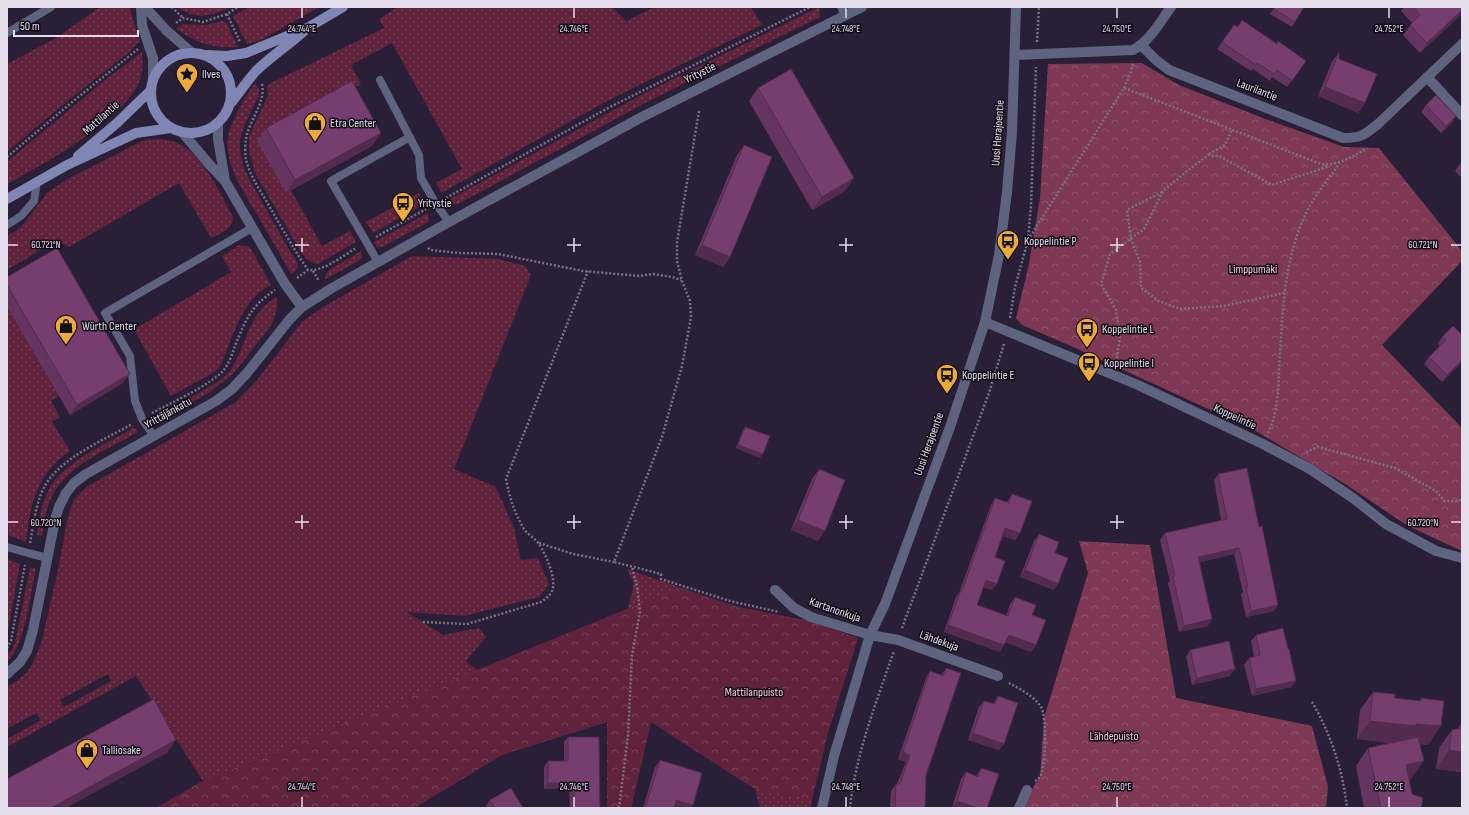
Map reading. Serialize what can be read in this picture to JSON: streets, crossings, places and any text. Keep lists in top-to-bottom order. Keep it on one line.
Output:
{"streets":{"street":["Yritystie","Laurilantie","Mattilantie","Uusi Herajoentie","Yrittäjänkatu","Koppelintie","Kartanonkuja","Lähdekuja"]},"crossings":[["Yritystie","Yrittäjänkatu"],["Uusi Herajoentie","Koppelintie"],["Uusi Herajoentie","Kartanonkuja"],["Uusi Herajoentie","Lähdekuja"],["Kartanonkuja","Lähdekuja"]],"parks":["Limppumäki","Mattilanpuisto","Lähdepuisto"],"places":{"place":["Ilves"],"shop":["Etra Center","Würth Center","Talliosake"],"bus stop":["Yritystie","Koppelintie P","Koppelintie L","Koppelintie I","Koppelintie E"]},"scale_bar":"50 m","coordinates":["24.744°E","24.746°E","24.748°E","24.750°E","24.752°E","60.721°N","60.720°N"]}
